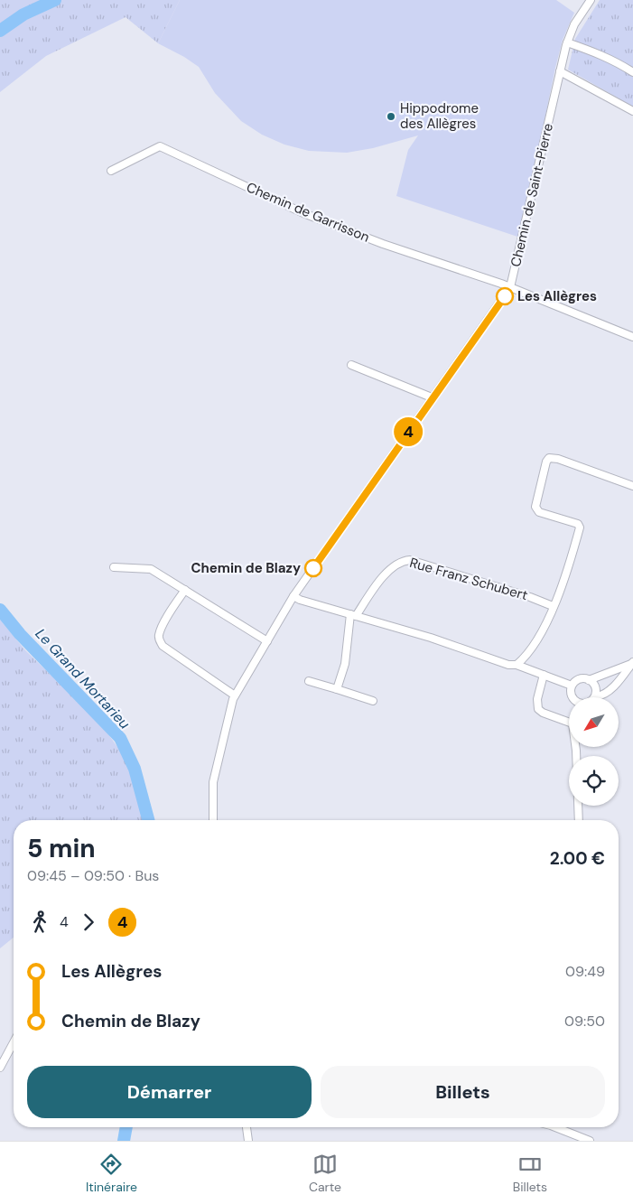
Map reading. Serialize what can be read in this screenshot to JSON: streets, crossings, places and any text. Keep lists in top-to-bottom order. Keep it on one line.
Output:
{"streets":{"street":["Chemin de Saint-Pierre","Chemin de Garrisson","Rue Franz Schubert"]},"crossings":[["Chemin de Saint-Pierre","Chemin de Garrisson"]],"water":["Le Grand Mortarieu"],"places":["Hippodrome des Allègres","Les Allègres","Chemin de Blazy"],"lines":["bus line 4"],"north":"bottom left","page":{"on_map":"4","heading":["5 min","09:45 – 09:50 · Bus","2.00 €"],"legs":["4","4"],"list":[{"name":"Les Allègres","value":"09:49"},{"name":"Chemin de Blazy","value":"09:50"}],"buttons":["Démarrer","Billets"],"tabs":["Itinéraire","Carte","Billets"]}}
